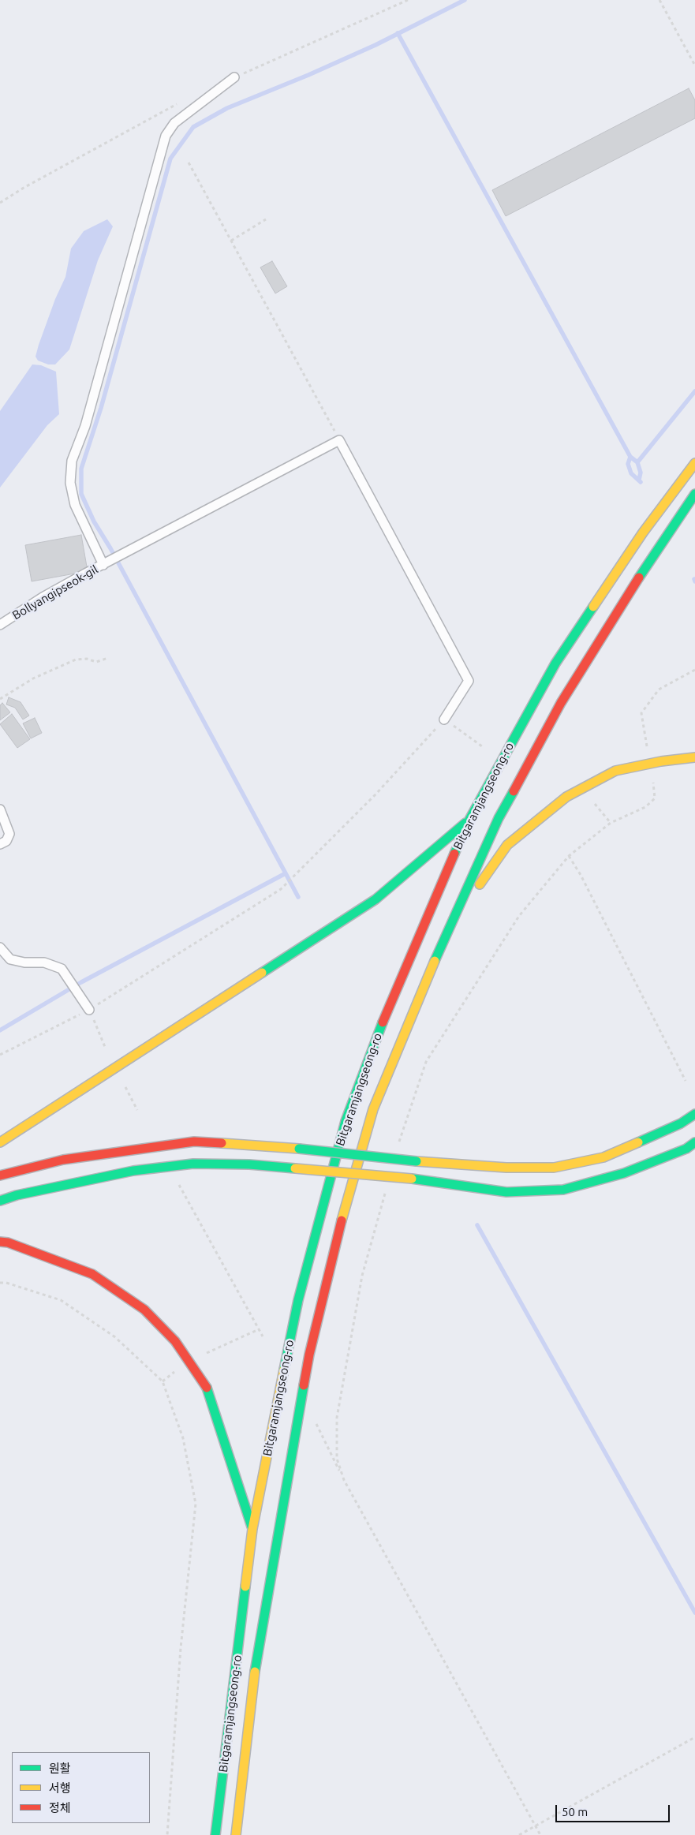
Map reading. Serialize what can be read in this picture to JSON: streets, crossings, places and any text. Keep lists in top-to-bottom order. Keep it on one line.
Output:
{"streets":{"highway":["Bitgaramjangseong-ro"],"lane":["Bollyangipseok-gil"]},"legend":["원활","서행","정체"],"scale_bar":"50 m"}
